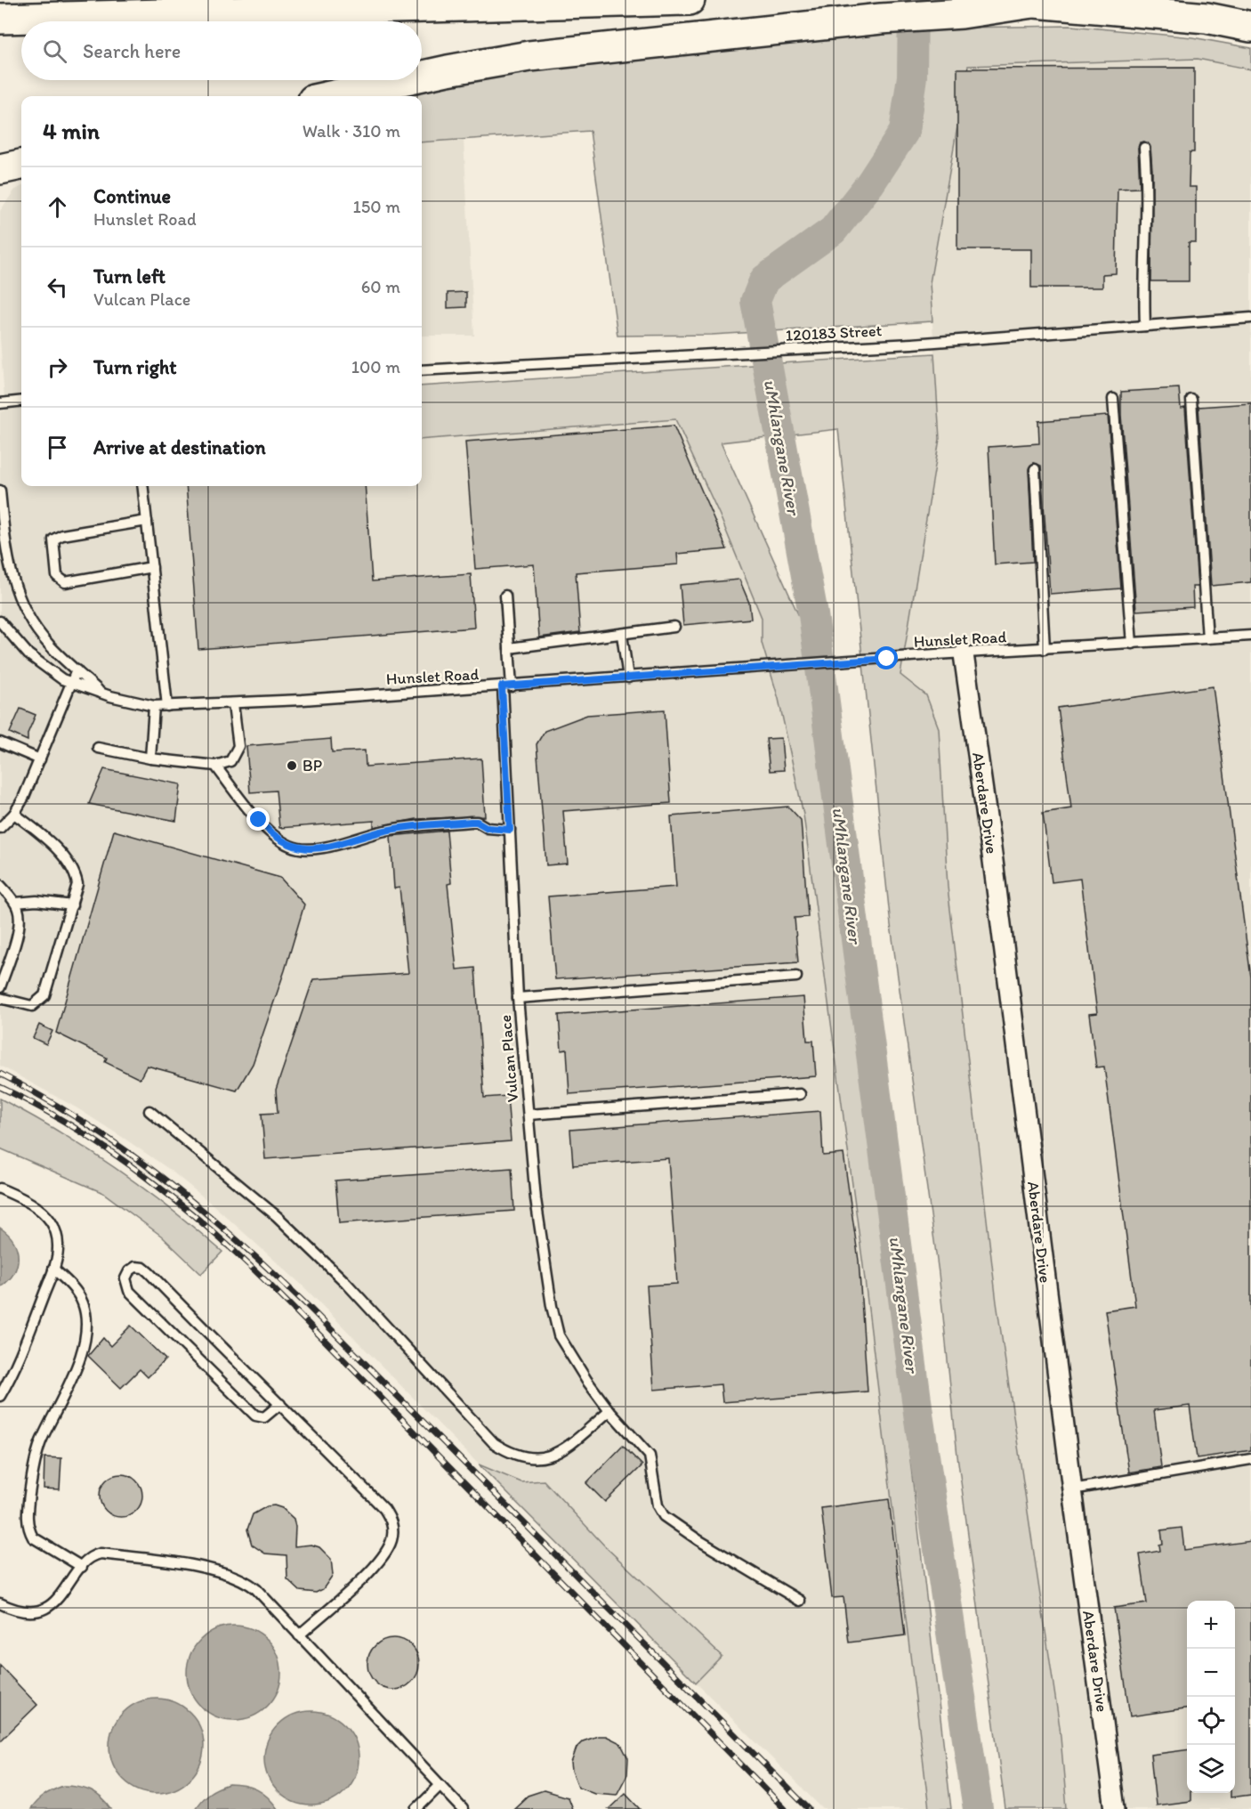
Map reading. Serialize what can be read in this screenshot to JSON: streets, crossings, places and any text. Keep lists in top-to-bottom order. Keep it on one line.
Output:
{"streets":{"street":["Aberdare Drive"],"lane":["120183 Street","Hunslet Road","Vulcan Place"]},"crossings":[["Hunslet Road","Aberdare Drive"],["Hunslet Road","Vulcan Place"]],"water":["uMhlangane River"],"places":["BP"],"page":{"search":"Search here","heading":["4 min","Walk · 310 m"],"list":[["Continue","Hunslet Road","150 m"],["Turn left","Vulcan Place","60 m"],["Turn right","100 m"],"Arrive at destination"],"map_buttons":["+","−"]}}
